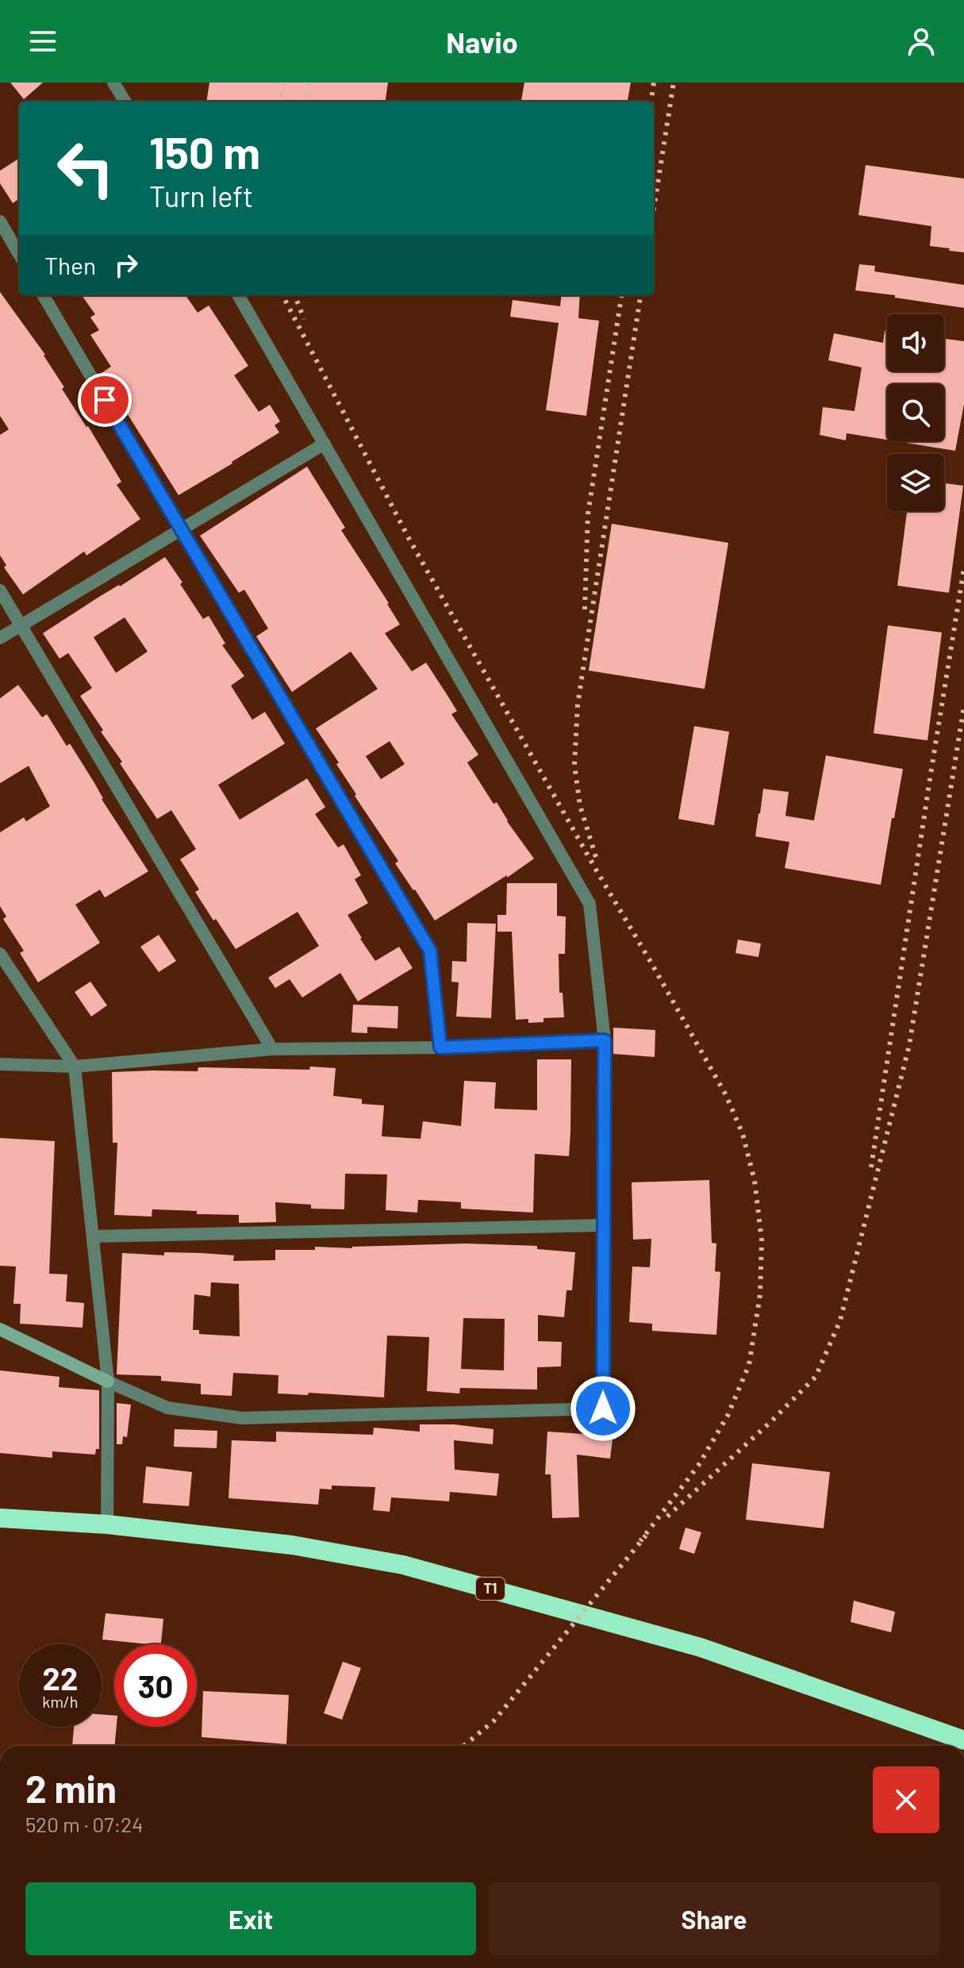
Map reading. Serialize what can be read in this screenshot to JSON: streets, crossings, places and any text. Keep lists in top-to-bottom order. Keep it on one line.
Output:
{"streets":{"highway":["T1"]},"page":{"header":"Navio","turn":["150 m","Turn left"],"then":"Then","speed":"22 km/h","limit":"30","heading":["2 min","520 m · 07:24"],"buttons":["Exit","Share"]}}
